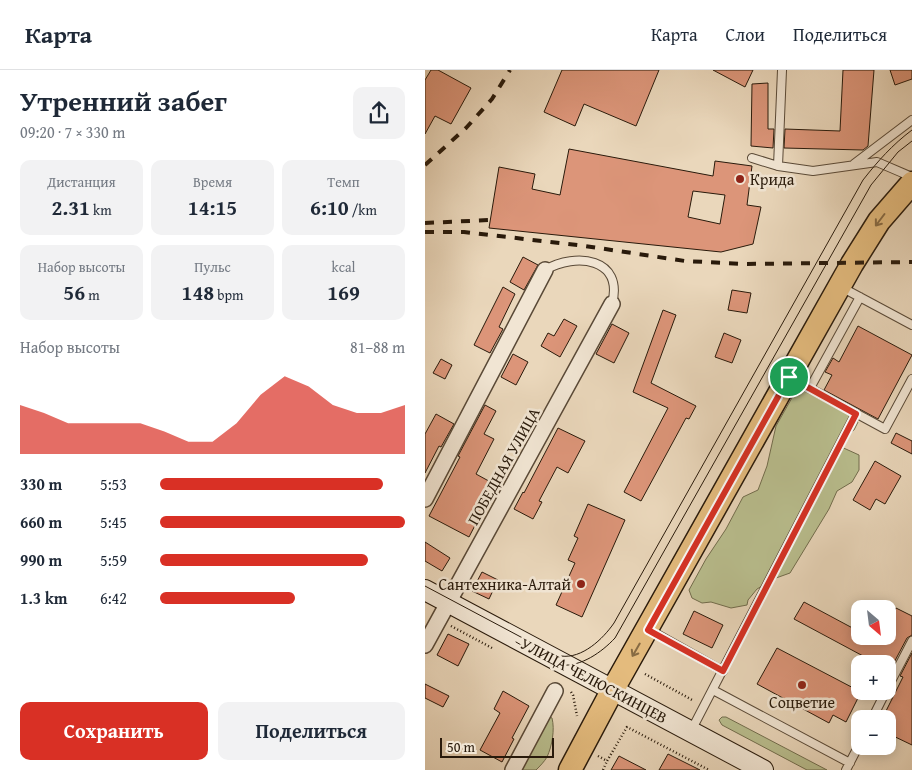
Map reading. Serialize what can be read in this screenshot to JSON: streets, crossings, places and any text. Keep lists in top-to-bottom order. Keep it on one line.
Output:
{"streets":{"main road":["УЛИЦА ЧЕЛЮСКИНЦЕВ"],"street":["ПОБЕДНАЯ УЛИЦА"]},"crossings":[["ПОБЕДНАЯ УЛИЦА","УЛИЦА ЧЕЛЮСКИНЦЕВ"]],"places":["Крида","Сантехника-Алтай","Соцветие"],"scale_bar":"50 m","north":"bottom right","page":{"header":"Карта","nav":["Карта","Слои","Поделиться"],"heading":["Утренний забег","09:20 · 7 × 330 m"],"stats":[["Дистанция","2.31 km"],["Время","14:15"],["Темп","6:10 /km"],["Набор высоты","56 m"],["Пульс","148 bpm"],["kcal","169"]],"chart":["Набор высоты","81–88 m"],"list":[{"name":"330 m","note":"5:53"},{"name":"660 m","note":"5:45"},{"name":"990 m","note":"5:59"},{"name":"1.3 km","note":"6:42"}],"map_buttons":["+","−"],"buttons":["Сохранить","Поделиться"],"scale":"50 m"}}
